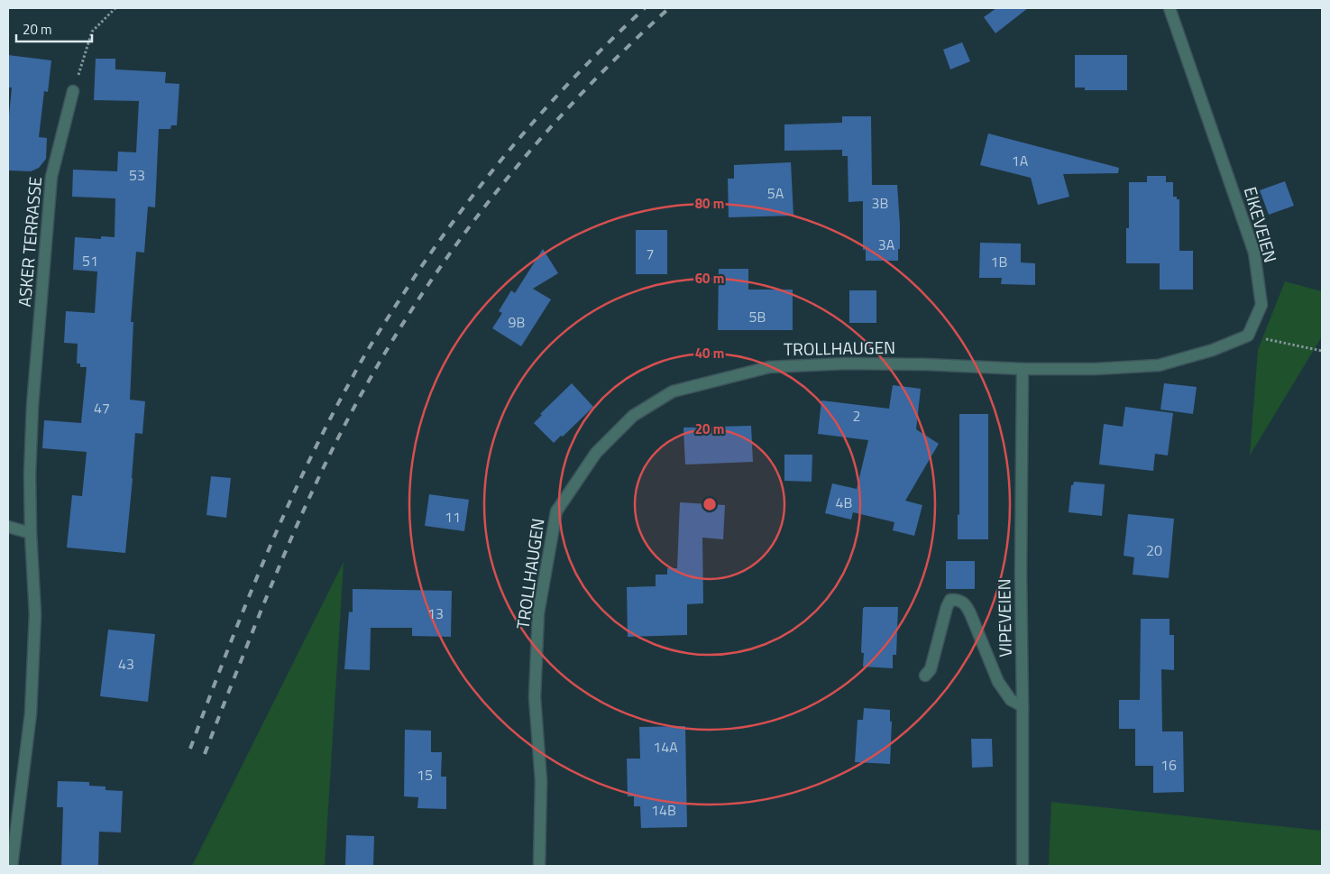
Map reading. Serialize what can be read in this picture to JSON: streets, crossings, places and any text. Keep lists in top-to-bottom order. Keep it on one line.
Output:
{"streets":{"street":["EIKEVEIEN","ASKER TERRASSE","TROLLHAUGEN","VIPEVEIEN"]},"crossings":[["TROLLHAUGEN","VIPEVEIEN"]],"house_numbers":["1A","53","5A","3B","3A","7","51","1B","5B","9B","47","2","4B","11","20","13","43","14A","16","15","14B"],"scale_bar":"20 m","rings":["80 m","60 m","40 m","20 m"]}
